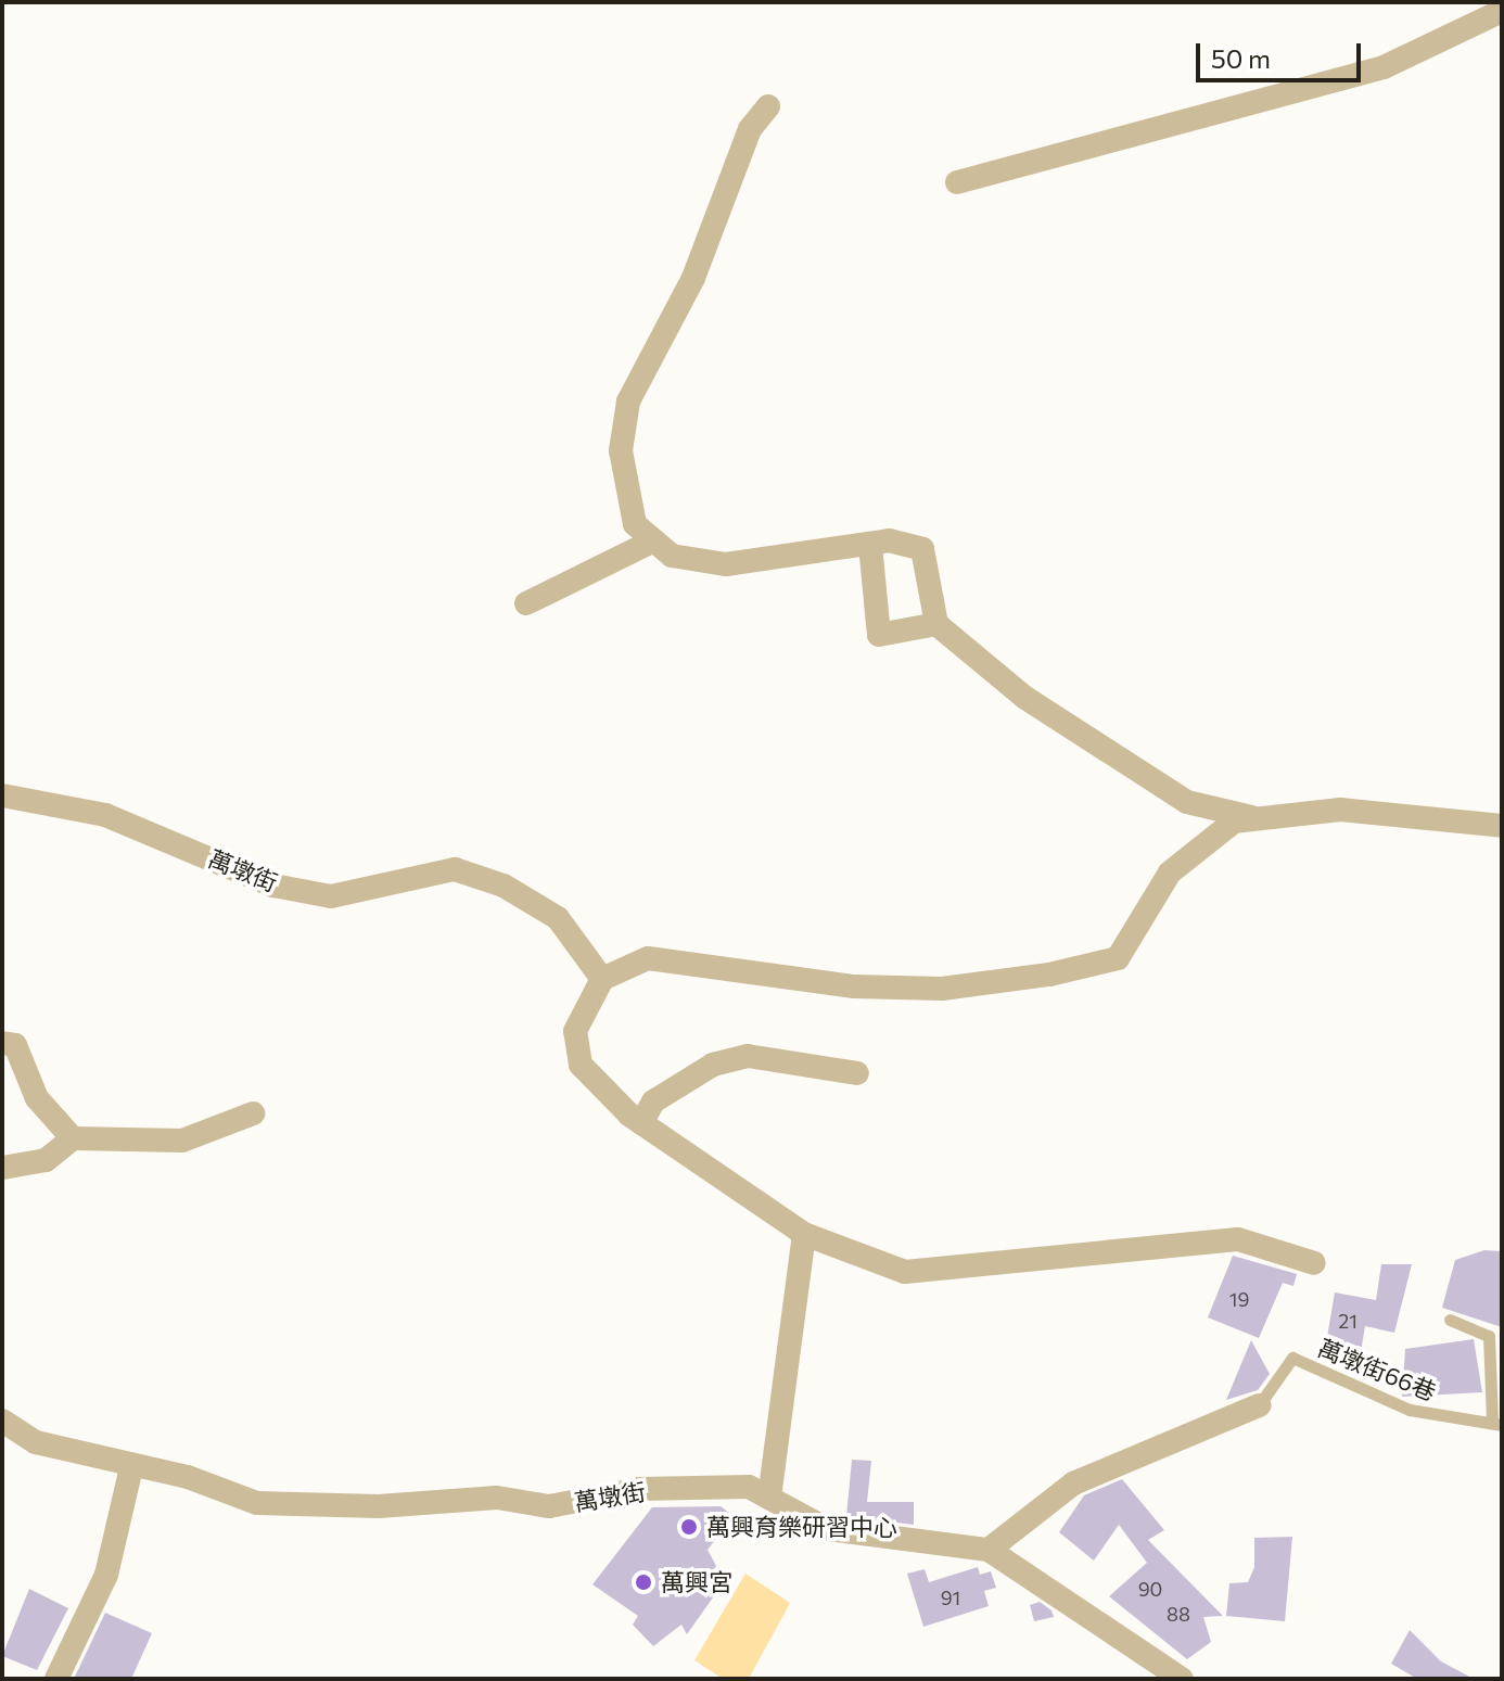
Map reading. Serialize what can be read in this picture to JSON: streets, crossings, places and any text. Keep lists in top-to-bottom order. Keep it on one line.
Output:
{"streets":{"street":["萬墩街"],"lane":["萬墩街66巷"]},"places":["萬興育樂研習中心","萬興宮"],"house_numbers":["19","21","90","91","88"],"scale_bar":"50 m"}
